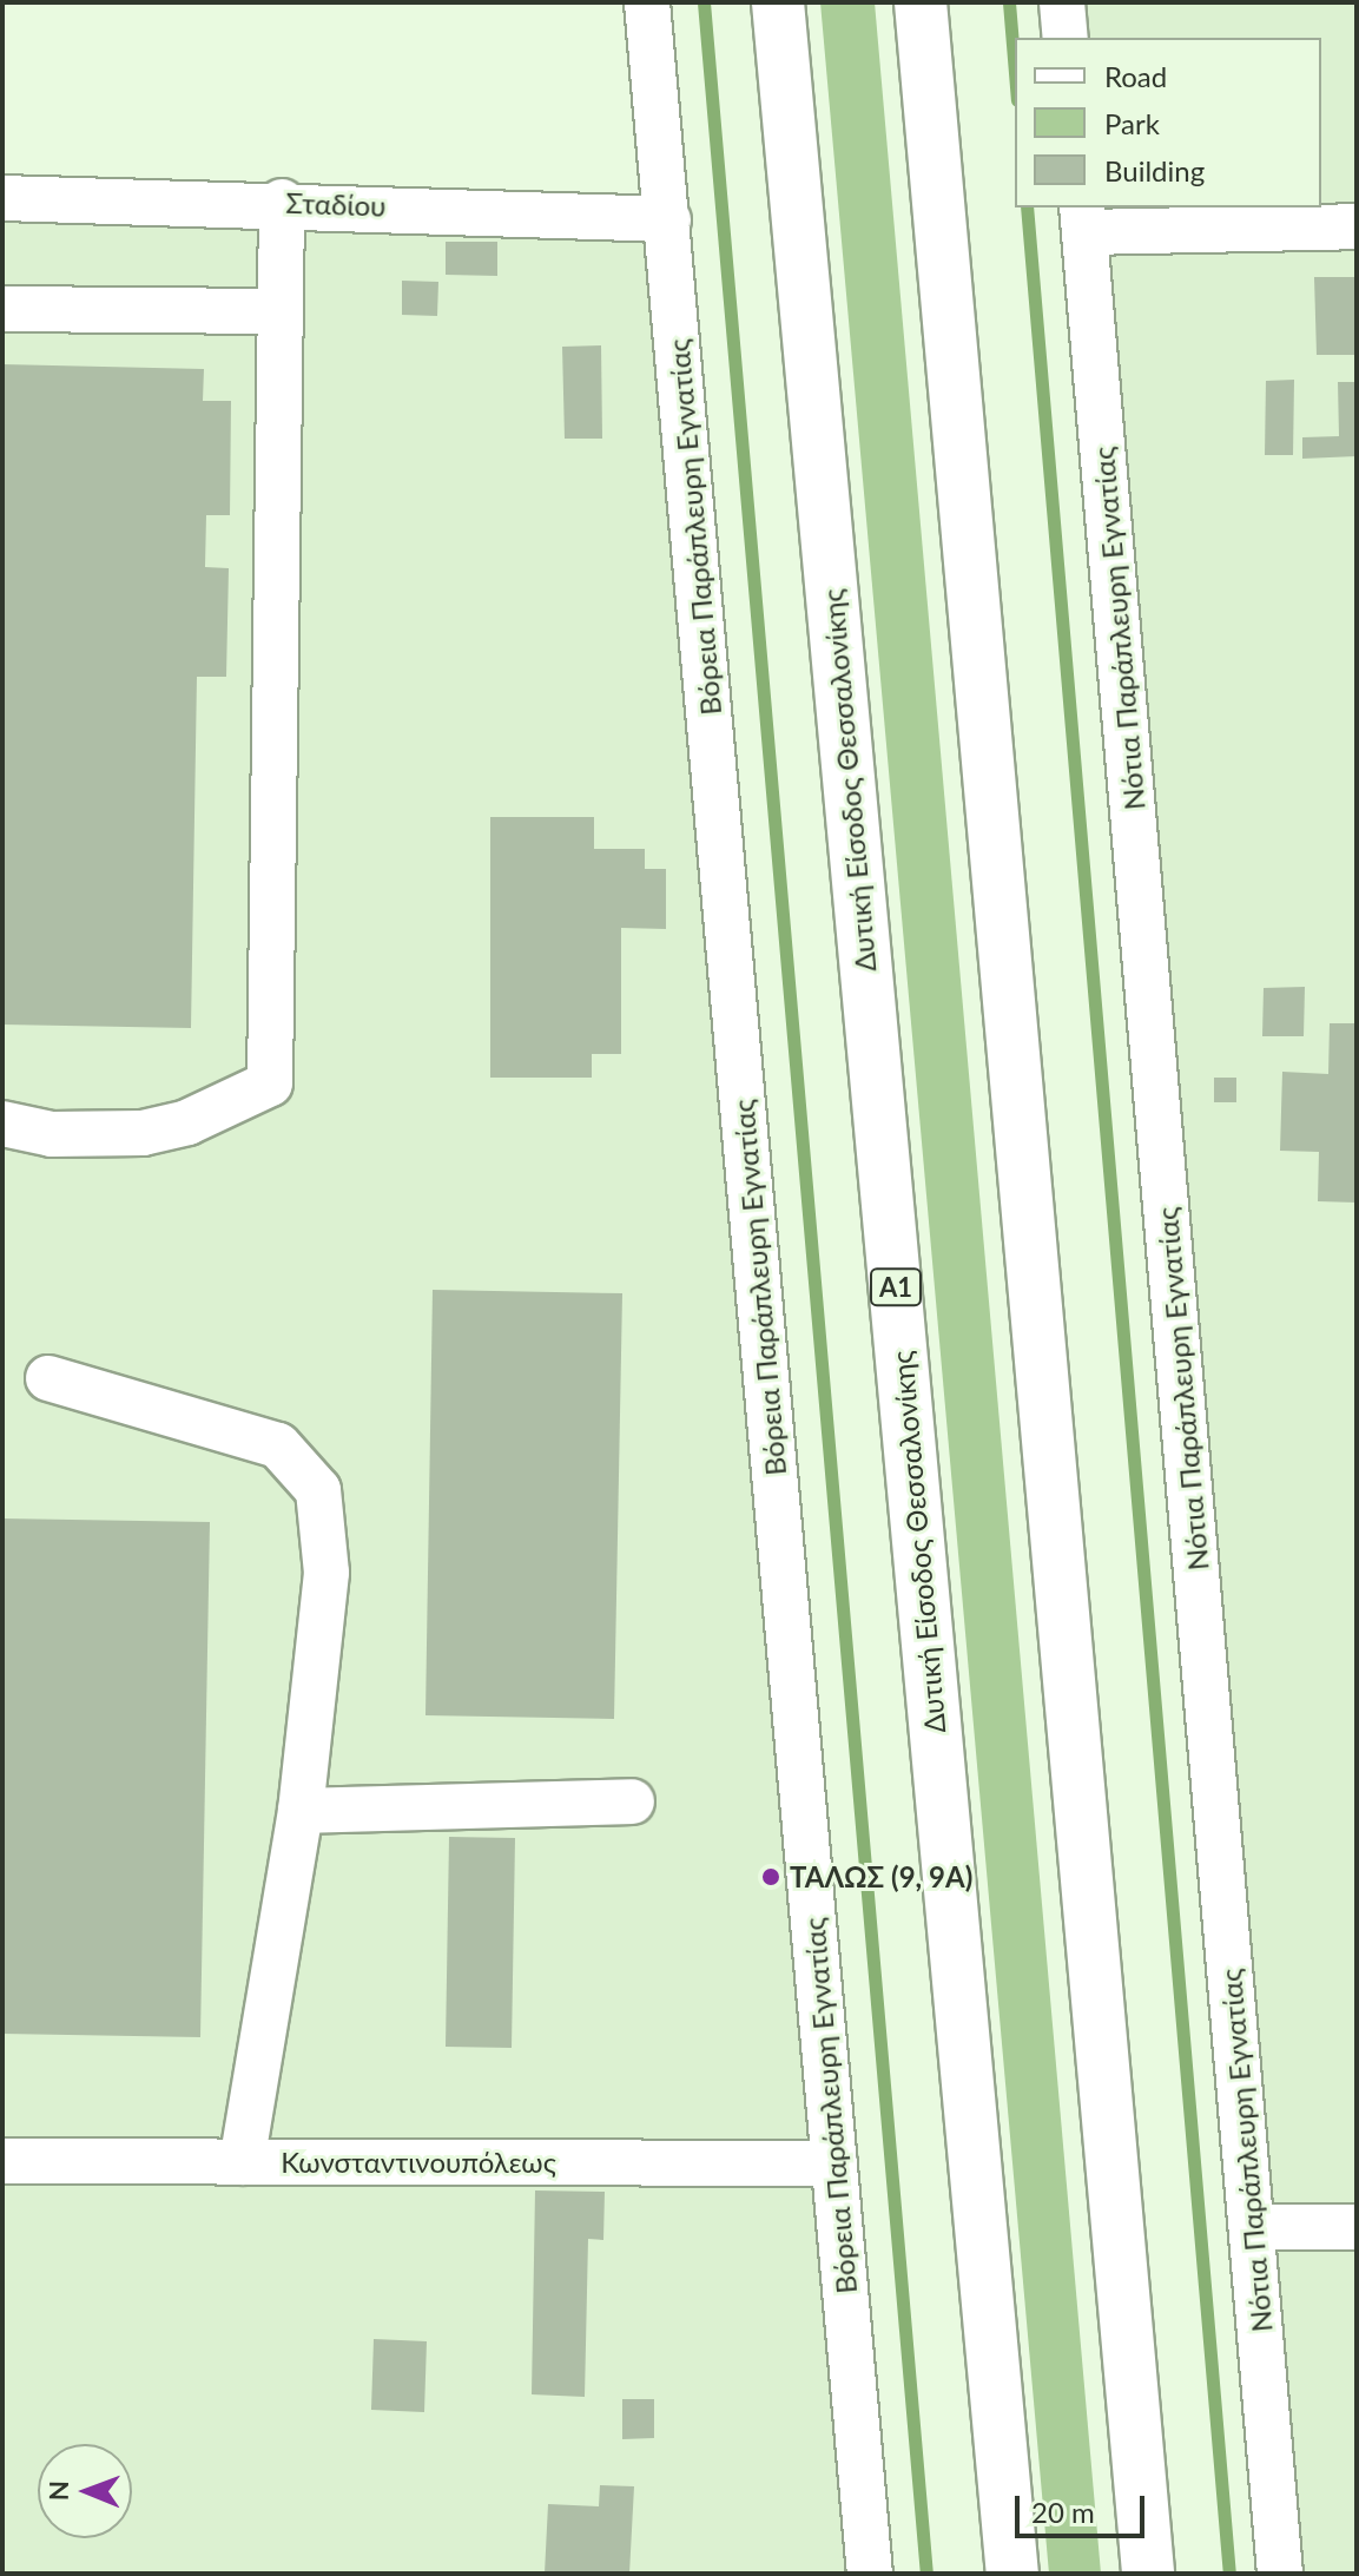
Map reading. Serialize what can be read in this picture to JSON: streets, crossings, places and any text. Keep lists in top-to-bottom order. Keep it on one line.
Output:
{"streets":{"highway":["Δυτική Είσοδος Θεσσαλονίκης","Α1"],"street":["Σταδίου","Βόρεια Παράπλευρη Εγνατίας","Νότια Παράπλευρη Εγνατίας","Κωνσταντινουπόλεως"]},"crossings":[["Σταδίου","Βόρεια Παράπλευρη Εγνατίας"],["Βόρεια Παράπλευρη Εγνατίας","Κωνσταντινουπόλεως"]],"places":["ΤΑΛΩΣ (9, 9Α)"],"legend":["Road","Park","Building"],"scale_bar":"20 m","north":"left"}
